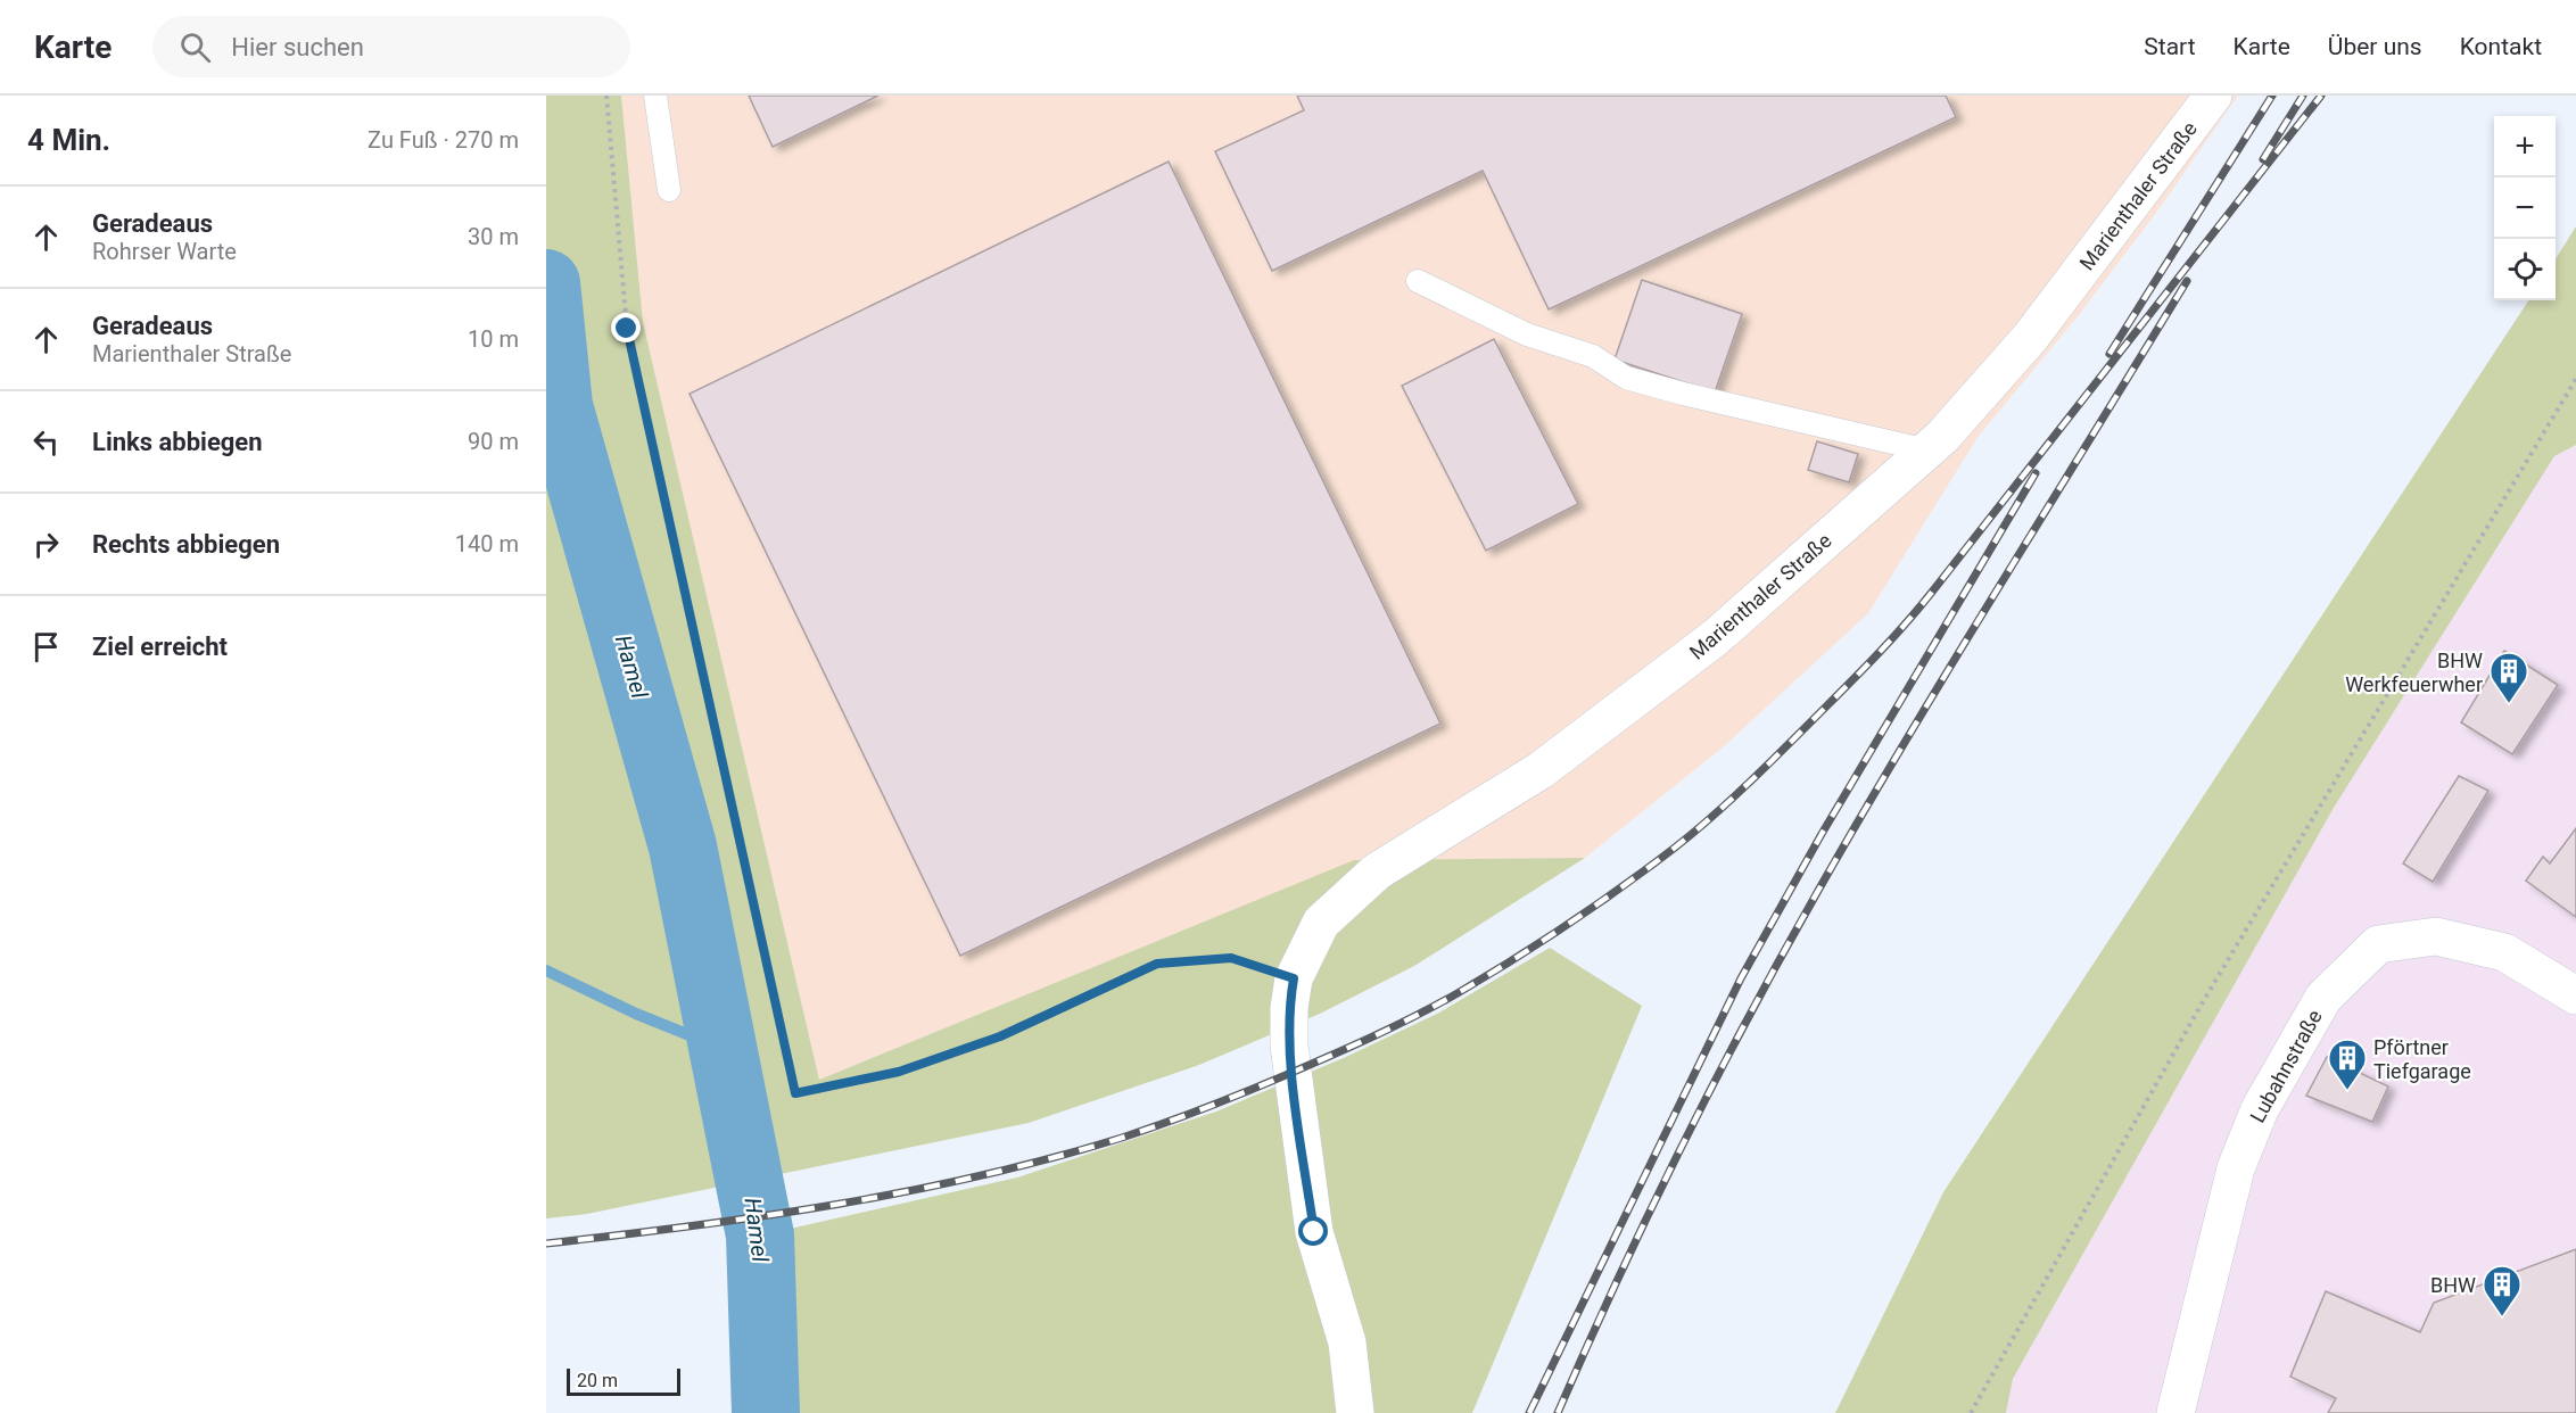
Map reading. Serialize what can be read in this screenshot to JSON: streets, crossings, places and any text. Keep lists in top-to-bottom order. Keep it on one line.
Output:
{"streets":{"street":["Marienthaler Straße","Lubahnstraße"]},"water":["Hamel"],"places":{"building":["BHW Werkfeuerwher","Pförtner Tiefgarage","BHW"]},"scale_bar":"20 m","page":{"header":"Karte","search":"Hier suchen","nav":["Start","Karte","Über uns","Kontakt"],"heading":["4 Min.","Zu Fuß · 270 m"],"map_buttons":["+","−"],"list":[["Geradeaus","Rohrser Warte","30 m"],["Geradeaus","Marienthaler Straße","10 m"],["Links abbiegen","90 m"],["Rechts abbiegen","140 m"],"Ziel erreicht"],"scale":"20 m"}}
